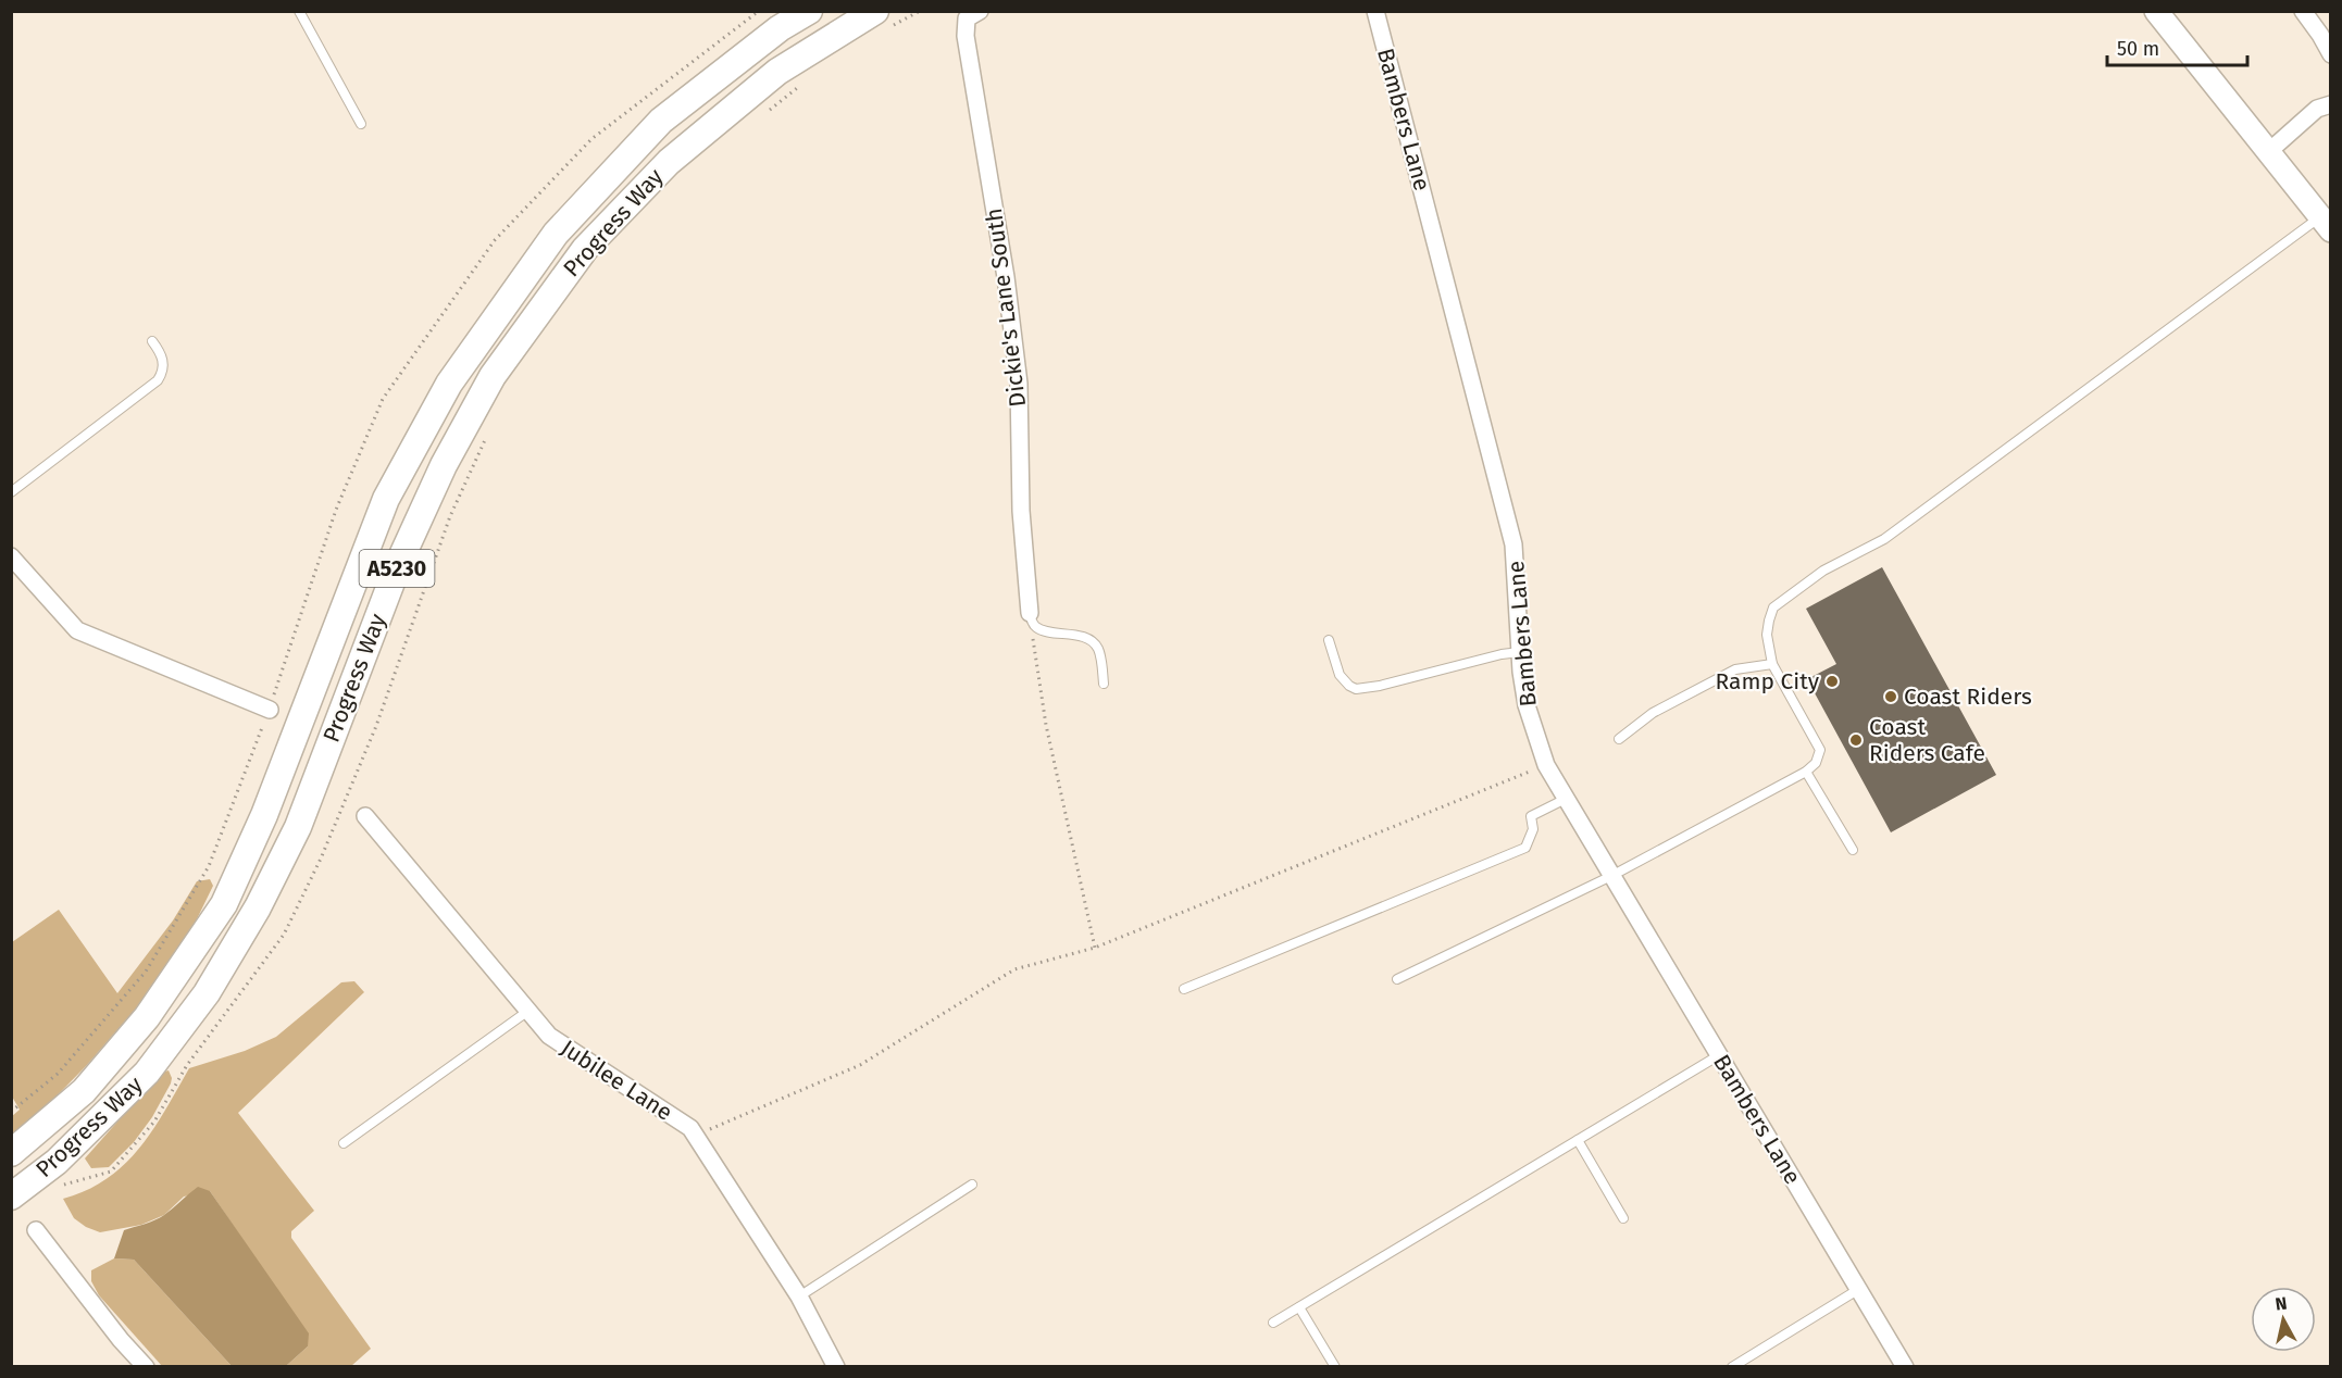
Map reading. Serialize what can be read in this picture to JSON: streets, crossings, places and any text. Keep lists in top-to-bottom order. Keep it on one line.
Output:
{"streets":{"main road":["Progress Way","A5230"],"street":["Bambers Lane","Dickie's Lane South","Jubilee Lane"]},"places":["Ramp City","Coast Riders","Coast Riders Cafe"],"scale_bar":"50 m","north":"top"}
